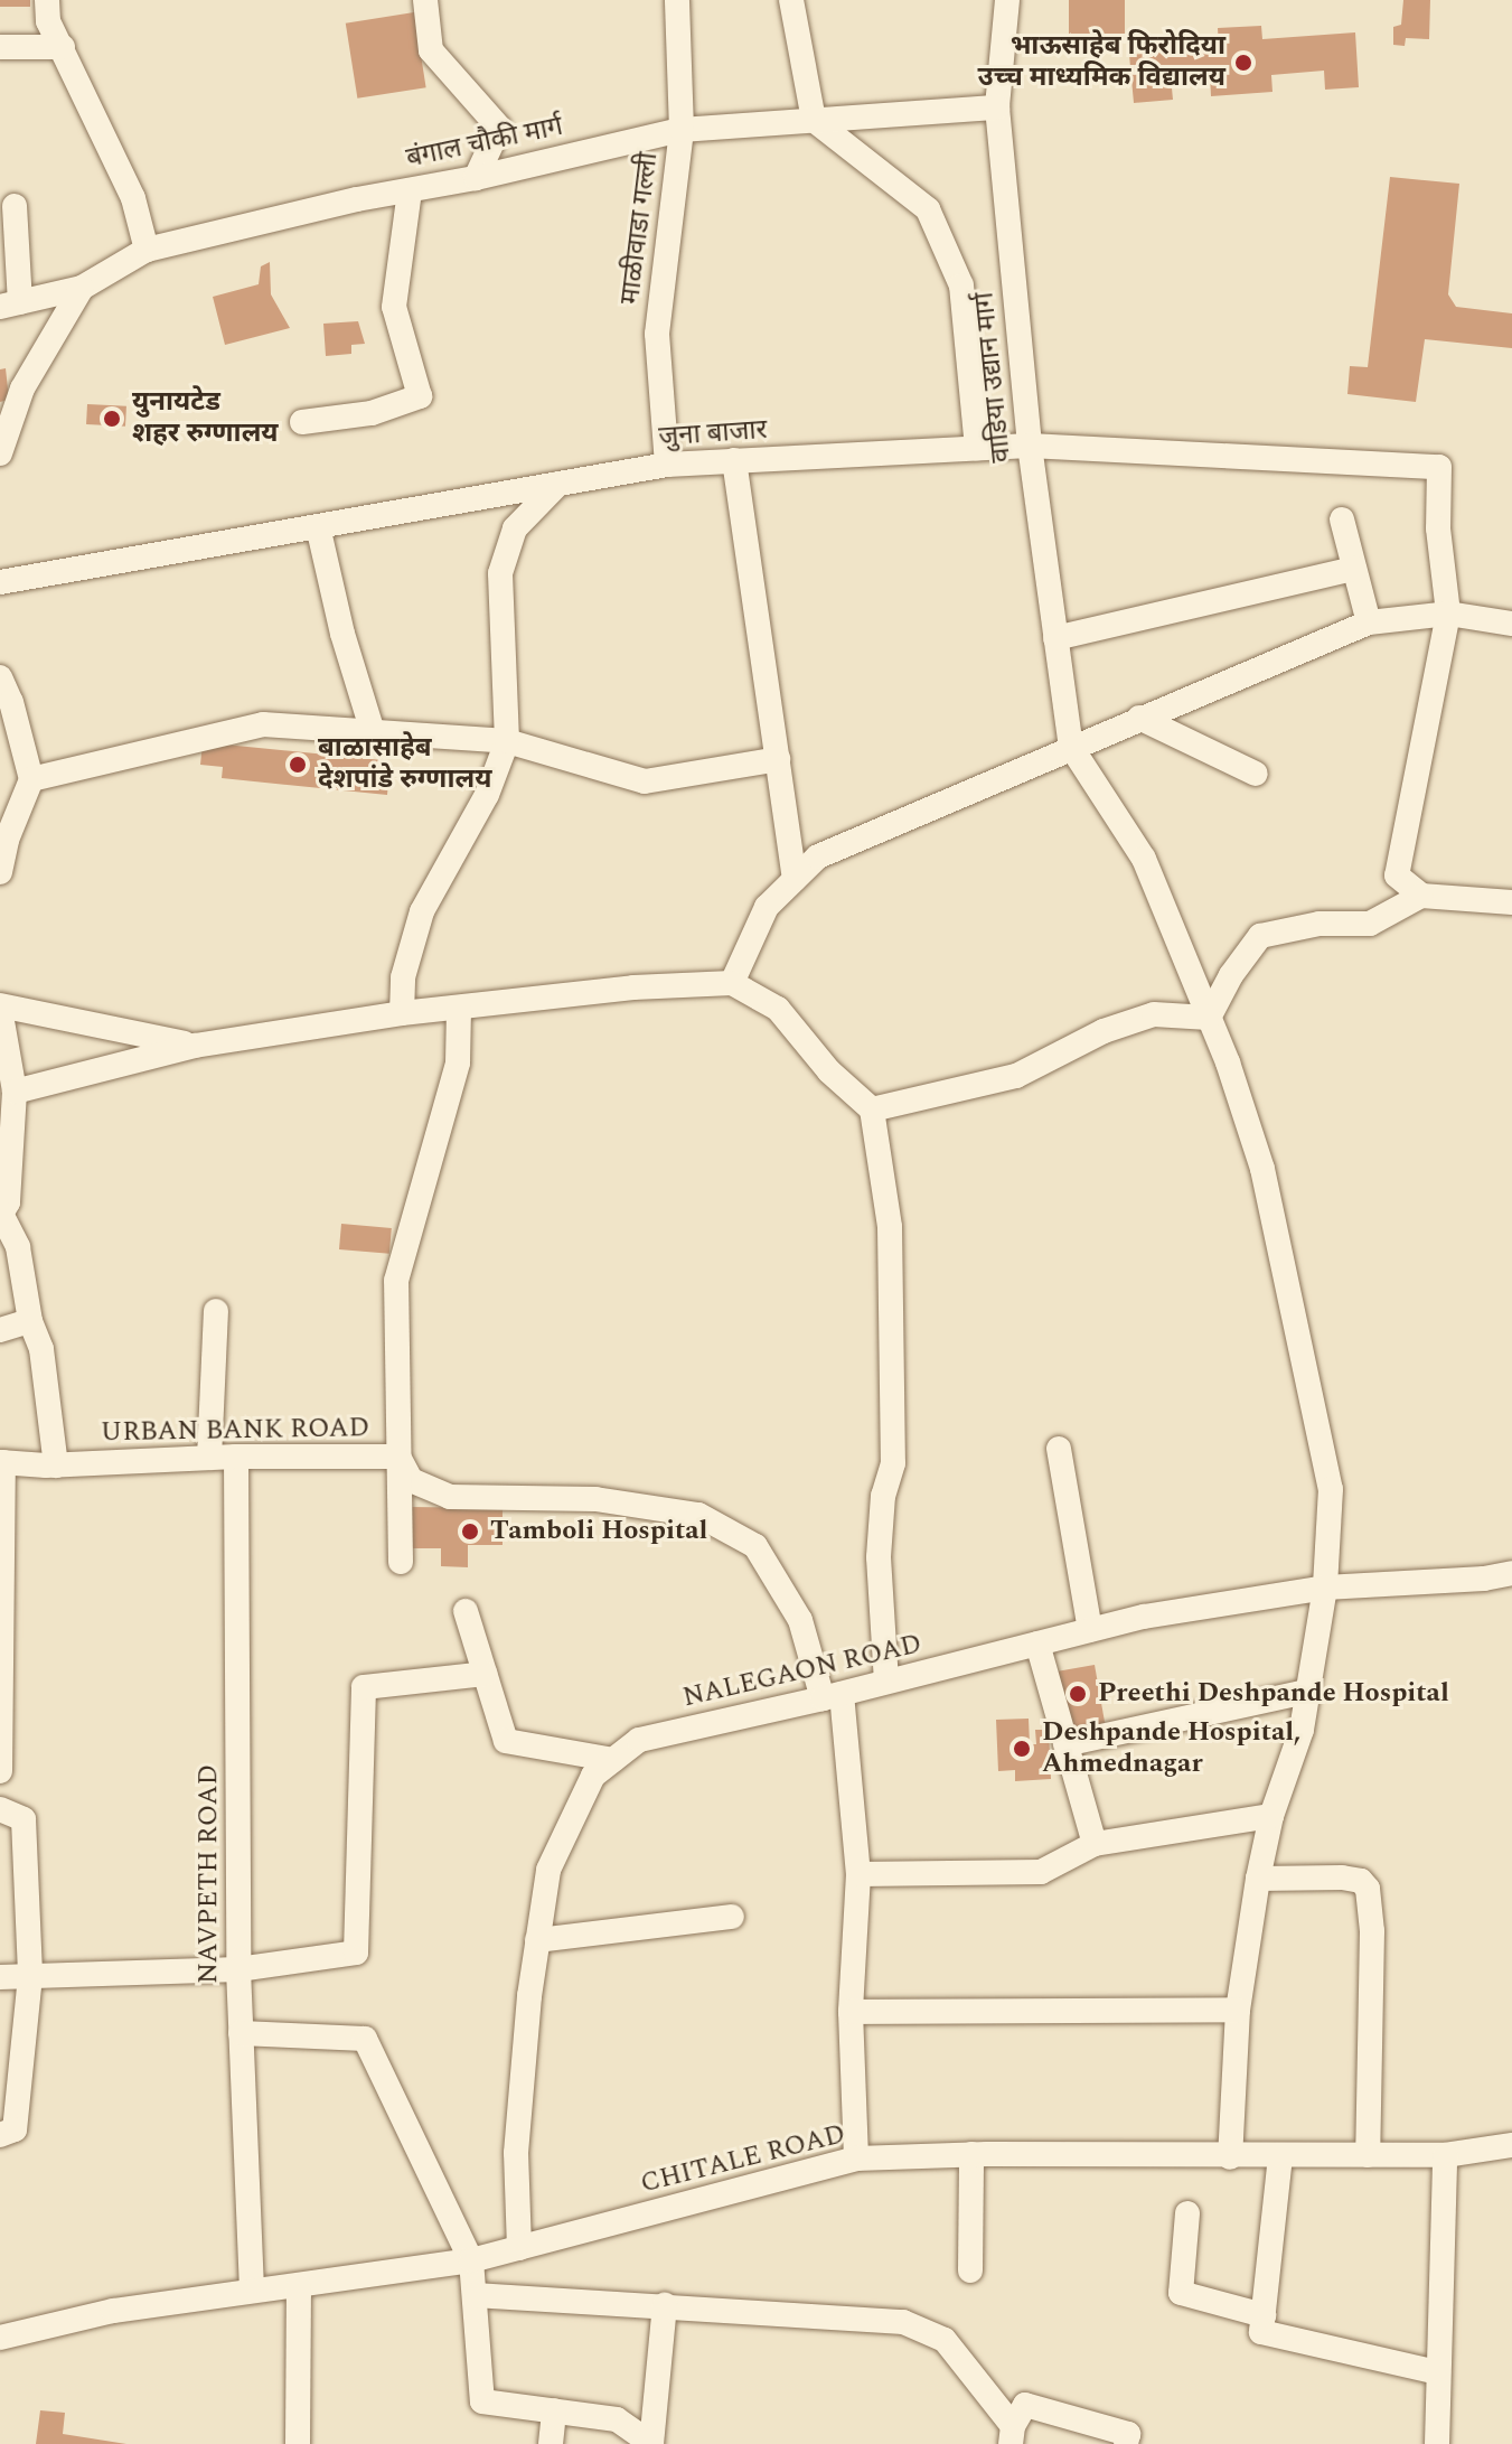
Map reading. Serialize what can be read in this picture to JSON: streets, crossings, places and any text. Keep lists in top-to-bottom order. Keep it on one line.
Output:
{"streets":{"street":["बंगाल चौकी मार्ग","माळीवाडा गल्ली","वाडिया उद्यान मार्ग","जुना बाजार","URBAN BANK ROAD","NALEGAON ROAD","NAVPETH ROAD","CHITALE ROAD"]},"crossings":[["बंगाल चौकी मार्ग","माळीवाडा गल्ली"],["बंगाल चौकी मार्ग","वाडिया उद्यान मार्ग"],["माळीवाडा गल्ली","जुना बाजार"],["वाडिया उद्यान मार्ग","जुना बाजार"],["URBAN BANK ROAD","NALEGAON ROAD"],["URBAN BANK ROAD","NAVPETH ROAD"],["URBAN BANK ROAD","CHITALE ROAD"],["NALEGAON ROAD","CHITALE ROAD"],["NAVPETH ROAD","CHITALE ROAD"]],"places":["भाऊसाहेब फिरोदिया उच्च माध्यमिक विद्यालय","युनायटेड शहर रुग्णालय","बाळासाहेब देशपांडे रुग्णालय","Tamboli Hospital","Preethi Deshpande Hospital","Deshpande Hospital, Ahmednagar"]}
